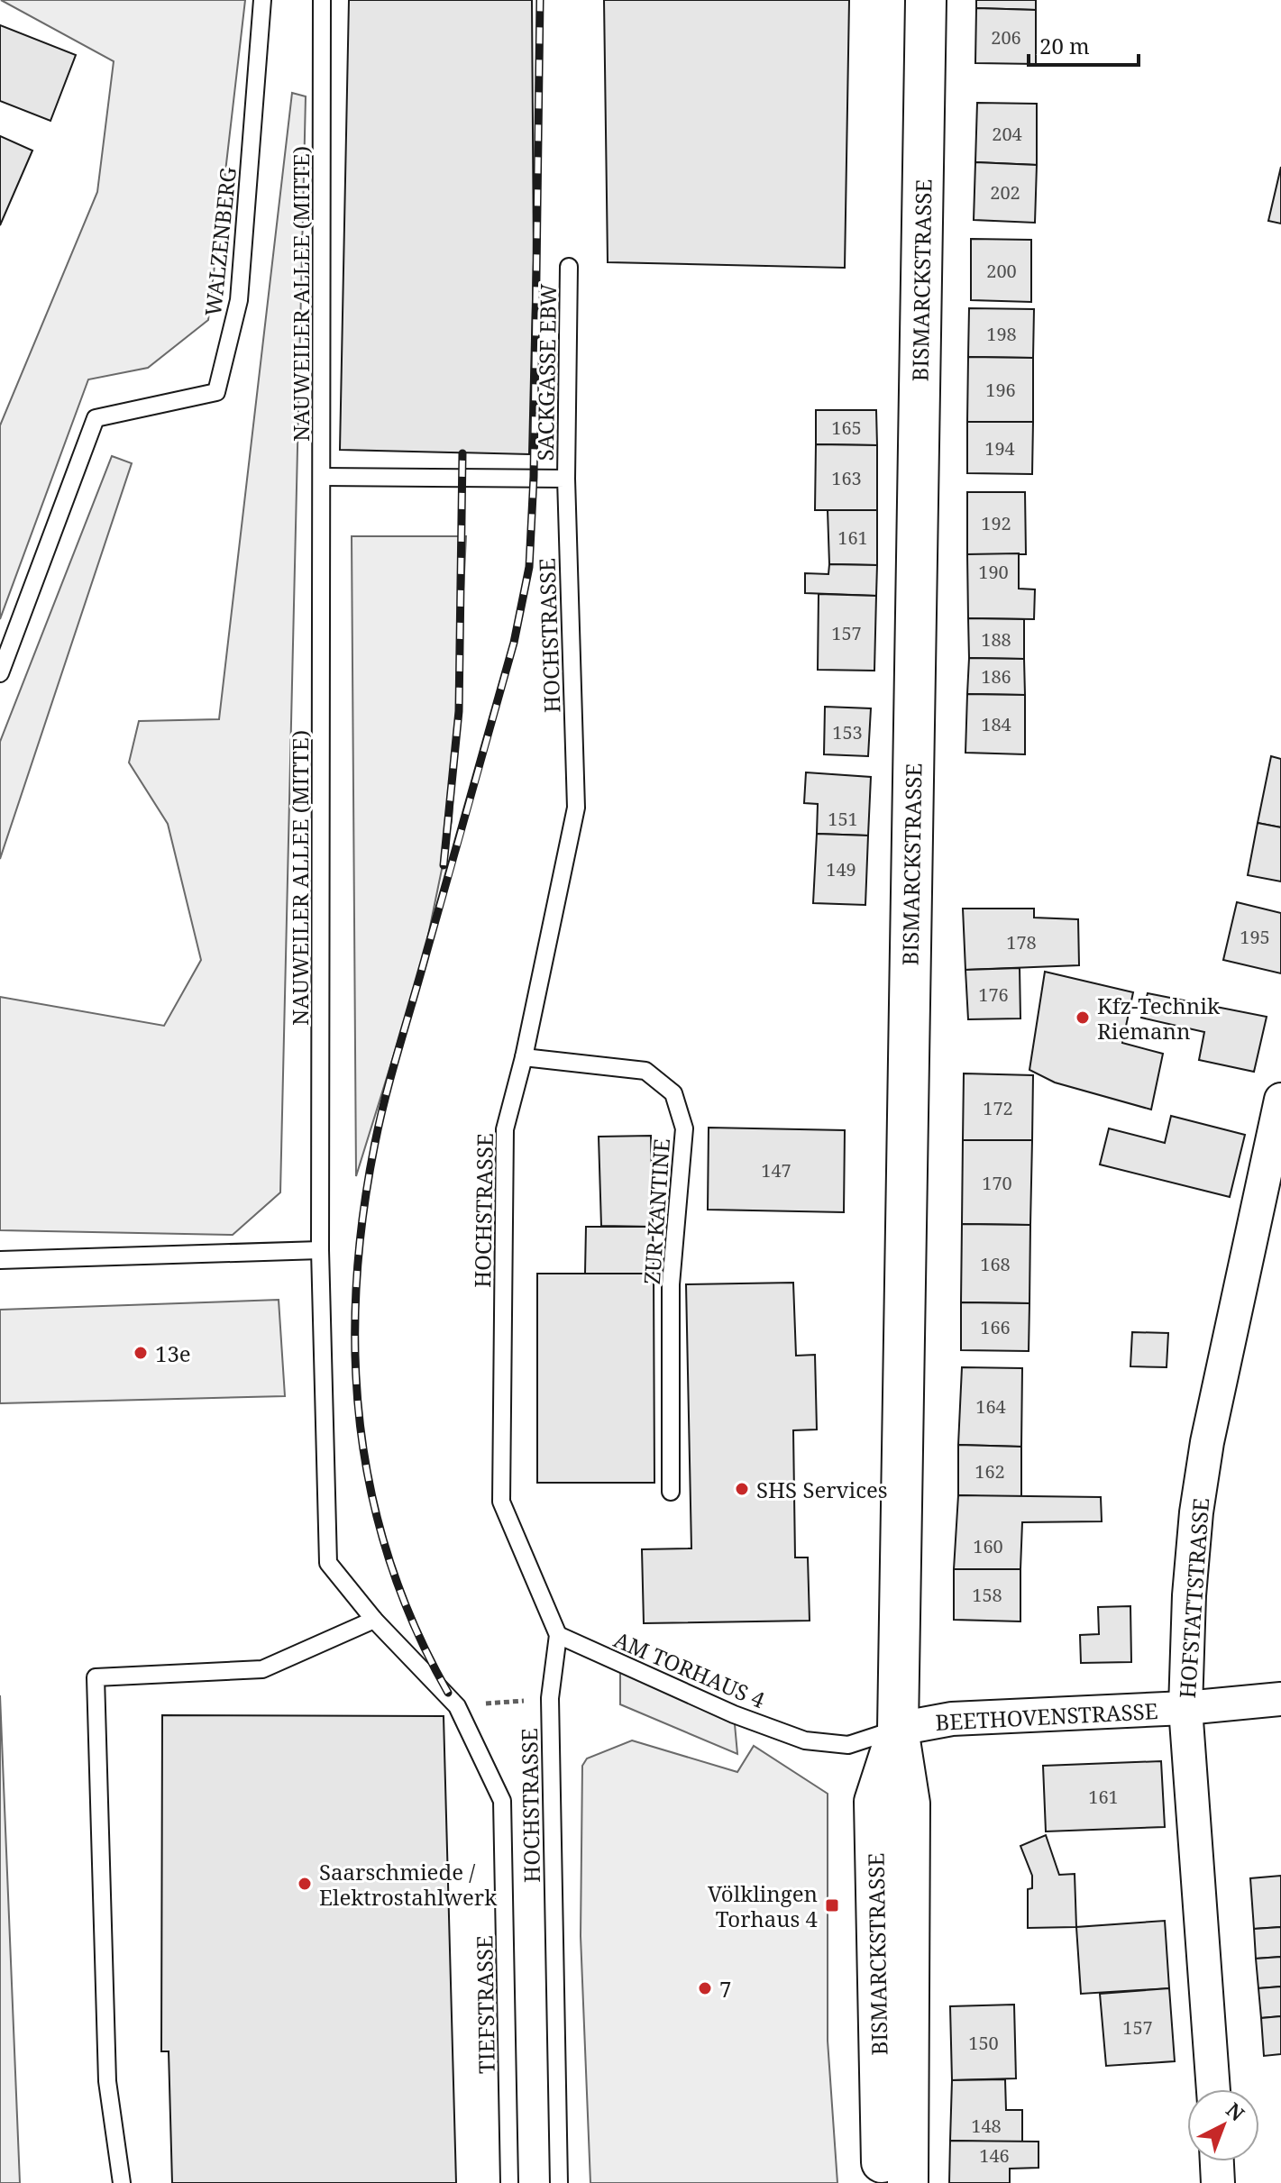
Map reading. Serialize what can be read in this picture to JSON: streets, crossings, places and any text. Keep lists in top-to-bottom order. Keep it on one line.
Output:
{"streets":{"main road":["BISMARCKSTRASSE"],"street":["HOFSTATTSTRASSE","BEETHOVENSTRASSE"],"lane":["WALZENBERG","NAUWEILER ALLEE (MITTE)","SACKGASSE EBW","HOCHSTRASSE","ZUR KANTINE","AM TORHAUS 4","TIEFSTRASSE"]},"crossings":[["BISMARCKSTRASSE","AM TORHAUS 4"],["BISMARCKSTRASSE","BEETHOVENSTRASSE"],["NAUWEILER ALLEE (MITTE)","TIEFSTRASSE"],["SACKGASSE EBW","HOCHSTRASSE"],["HOCHSTRASSE","ZUR KANTINE"],["HOCHSTRASSE","AM TORHAUS 4"],["HOFSTATTSTRASSE","BEETHOVENSTRASSE"],["AM TORHAUS 4","BEETHOVENSTRASSE"]],"places":{"other":["Kfz-Technik Riemann","13e","SHS Services","Saarschmiede / Elektrostahlwerk","7"],"transit":["Völklingen Torhaus 4"]},"house_numbers":["206","204","202","200","198","196","165","194","163","192","161","190","157","188","186","184","153","151","149","195","178","176","172","147","170","168","166","164","162","160","158","161","157","150","148","146"],"scale_bar":"20 m","north":"top right"}
